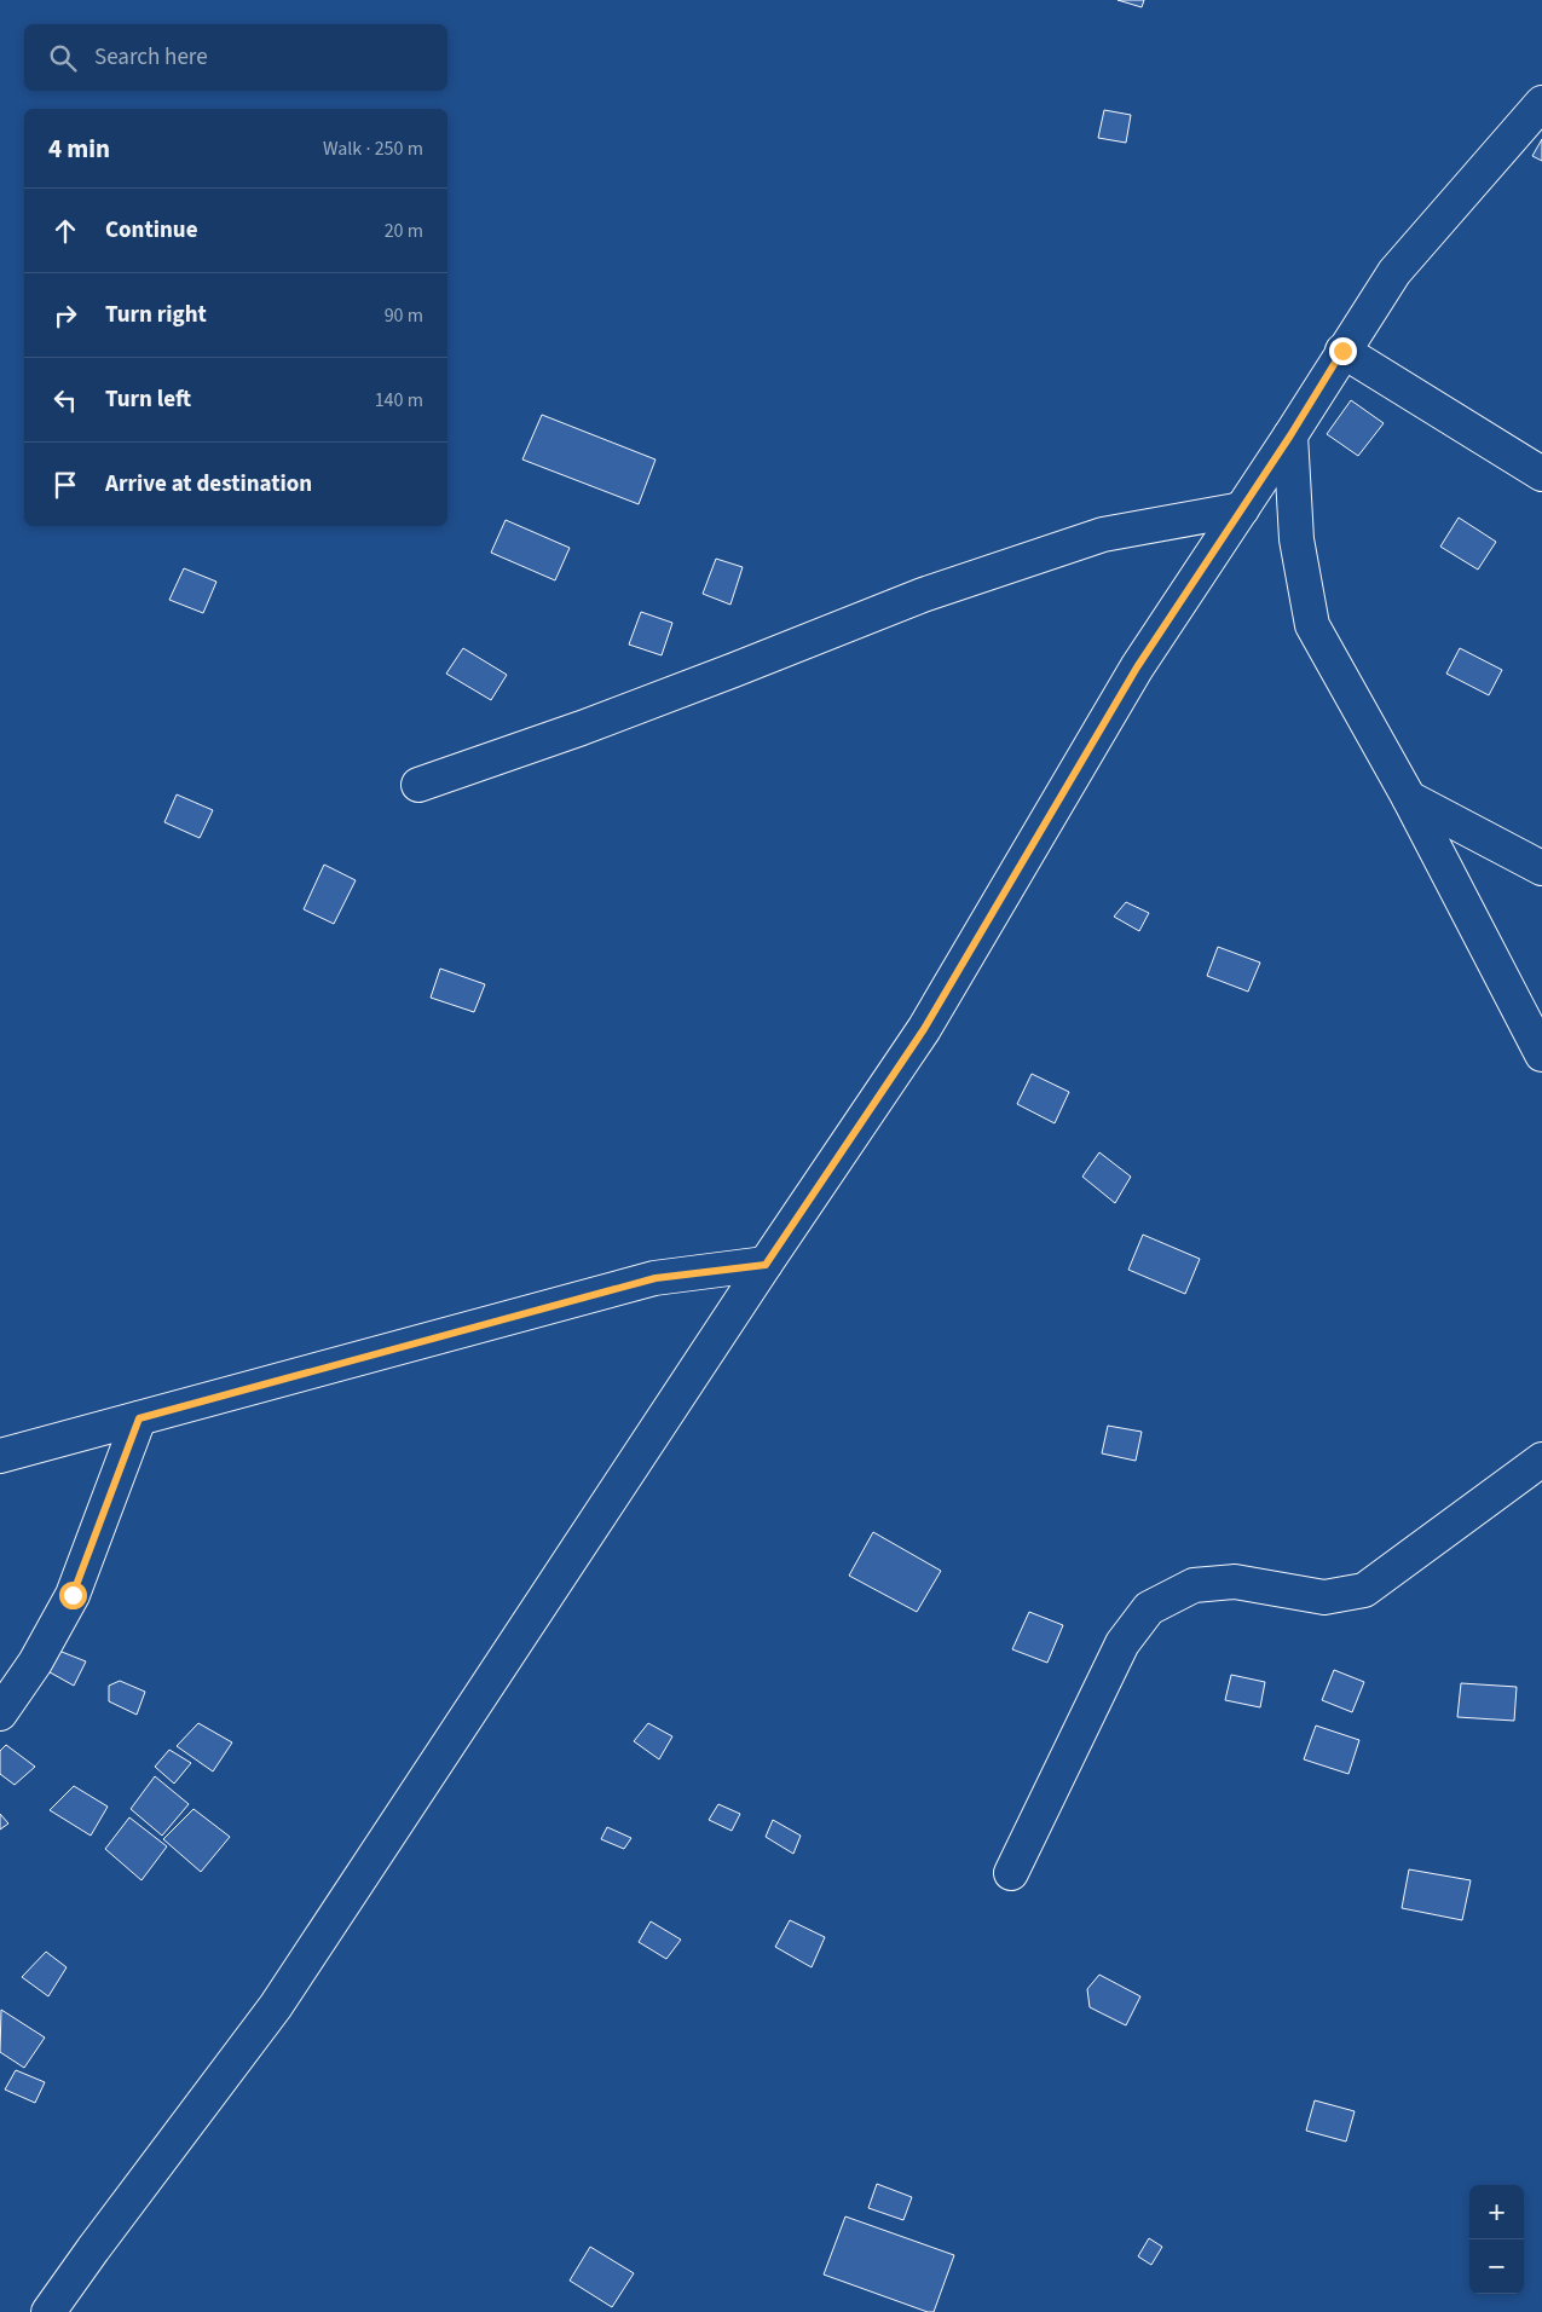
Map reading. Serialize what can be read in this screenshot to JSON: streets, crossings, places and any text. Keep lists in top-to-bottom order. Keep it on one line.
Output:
{"page":{"search":"Search here","heading":["4 min","Walk · 250 m"],"list":[["Continue","20 m"],["Turn right","90 m"],["Turn left","140 m"],"Arrive at destination"],"map_buttons":["+","−"]}}
